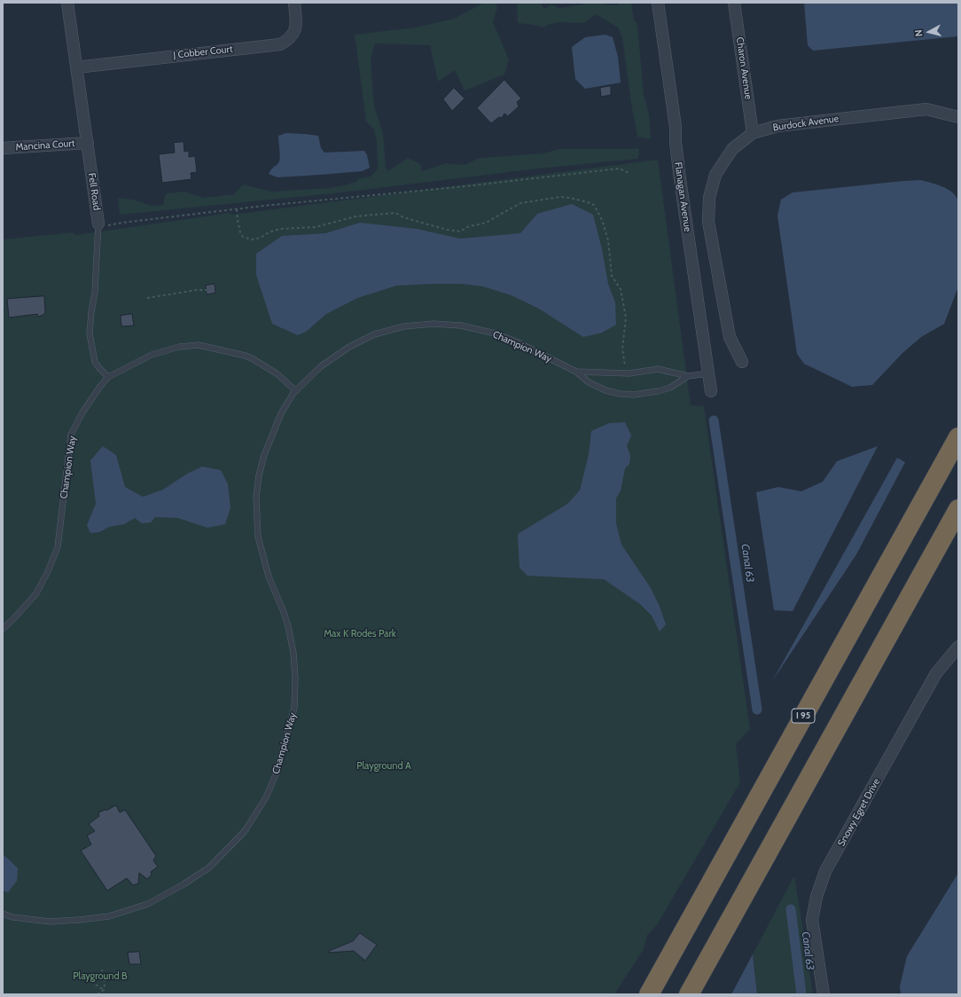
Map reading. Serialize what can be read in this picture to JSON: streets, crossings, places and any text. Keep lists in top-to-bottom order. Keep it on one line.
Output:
{"streets":{"highway":["I 95"],"street":["J Cobber Court","Charon Avenue","Burdock Avenue","Mancina Court","Fell Road","Flanagan Avenue","Snowy Egret Drive"],"lane":["Champion Way"]},"crossings":[["J Cobber Court","Fell Road"],["Charon Avenue","Burdock Avenue"],["Mancina Court","Fell Road"],["Fell Road","Champion Way"],["Flanagan Avenue","Champion Way"]],"water":["Canal 63"],"parks":["Max K Rodes Park","Playground A","Playground B"],"north":"left"}
